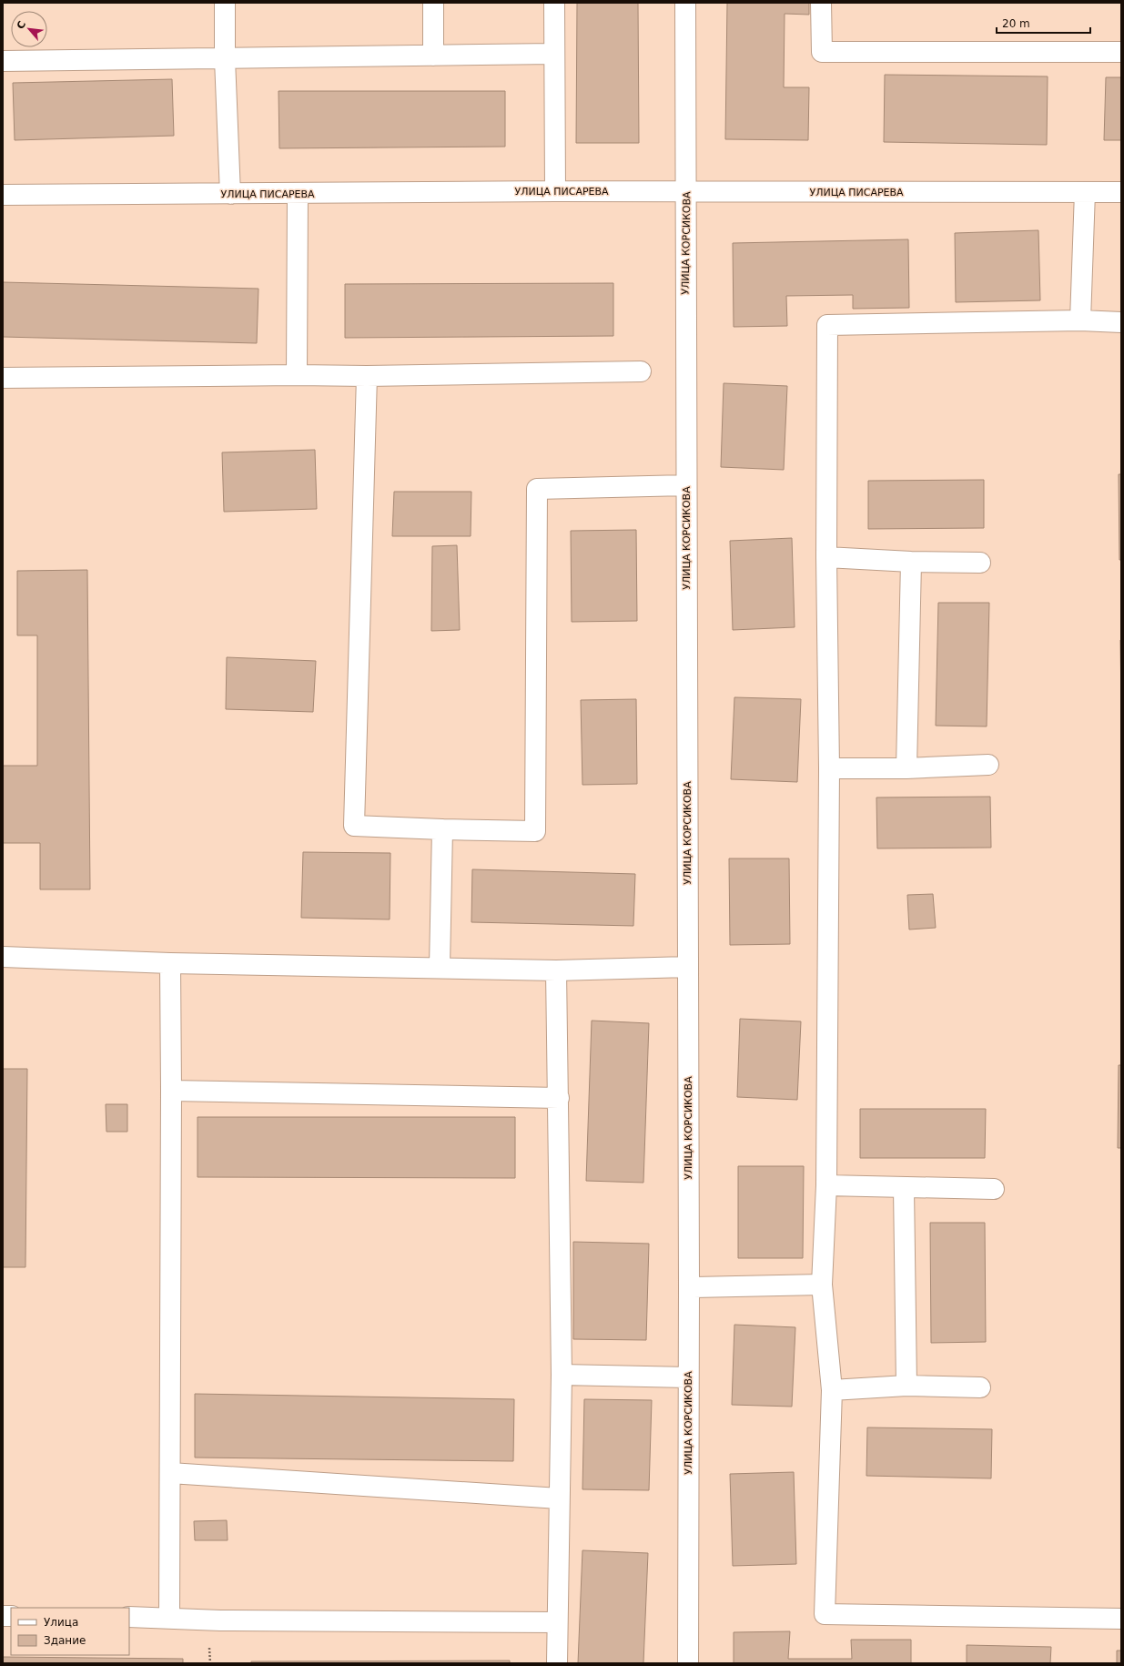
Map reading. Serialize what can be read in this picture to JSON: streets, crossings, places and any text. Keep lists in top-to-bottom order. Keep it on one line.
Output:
{"streets":{"street":["УЛИЦА ПИСАРЕВА","УЛИЦА КОРСИКОВА"]},"crossings":[["УЛИЦА ПИСАРЕВА","УЛИЦА КОРСИКОВА"]],"legend":["Улица","Здание"],"scale_bar":"20 m","north":"top left"}
